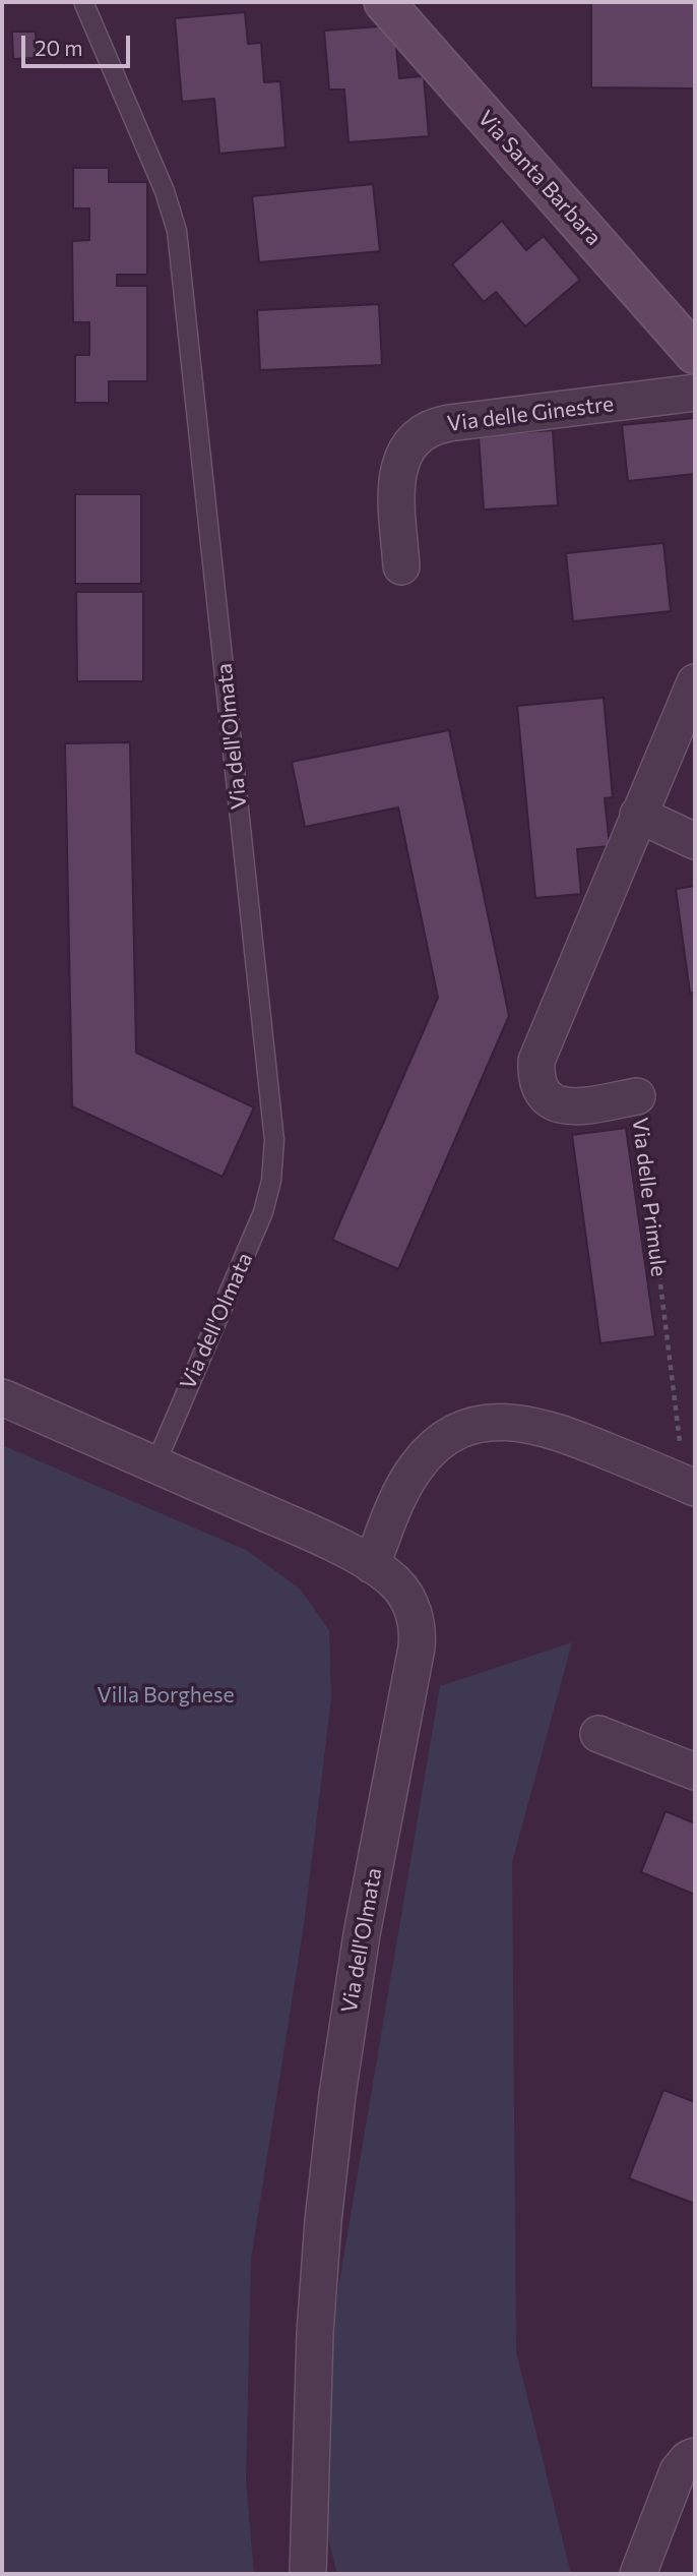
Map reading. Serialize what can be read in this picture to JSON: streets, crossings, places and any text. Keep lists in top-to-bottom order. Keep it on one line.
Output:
{"streets":{"street":["Via Santa Barbara","Via delle Ginestre","Via dell'Olmata","Via delle Primule"]},"parks":["Villa Borghese"],"scale_bar":"20 m"}
